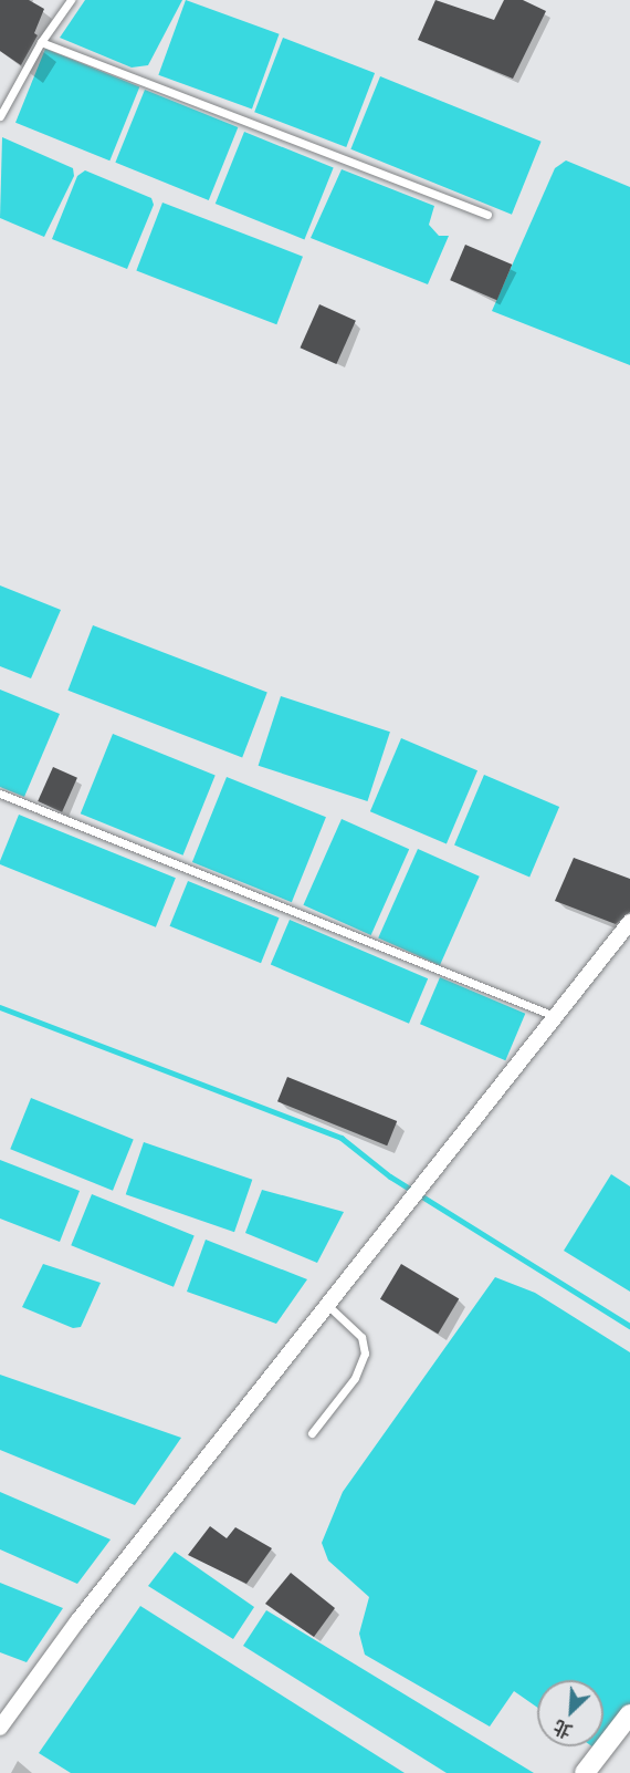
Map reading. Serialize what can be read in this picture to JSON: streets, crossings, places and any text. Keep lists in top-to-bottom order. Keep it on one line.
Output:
{"north":"bottom left"}
